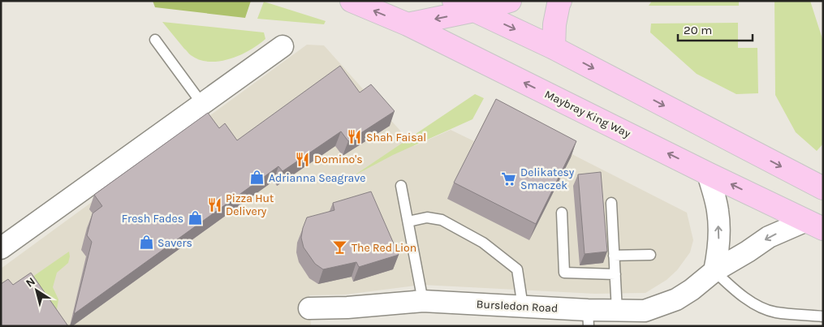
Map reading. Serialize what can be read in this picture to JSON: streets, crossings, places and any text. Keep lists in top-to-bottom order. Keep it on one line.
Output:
{"streets":{"main road":["Maybray King Way"],"street":["Bursledon Road"]},"crossings":[["Maybray King Way","Bursledon Road"]],"places":{"restaurant":["Shah Faisal","Domino's","Pizza Hut Delivery"],"shop":["Adrianna Seagrave","Fresh Fades","Savers"],"supermarket":["Delikatesy Smaczek"],"bar":["The Red Lion"]},"scale_bar":"20 m","north":"top left"}
